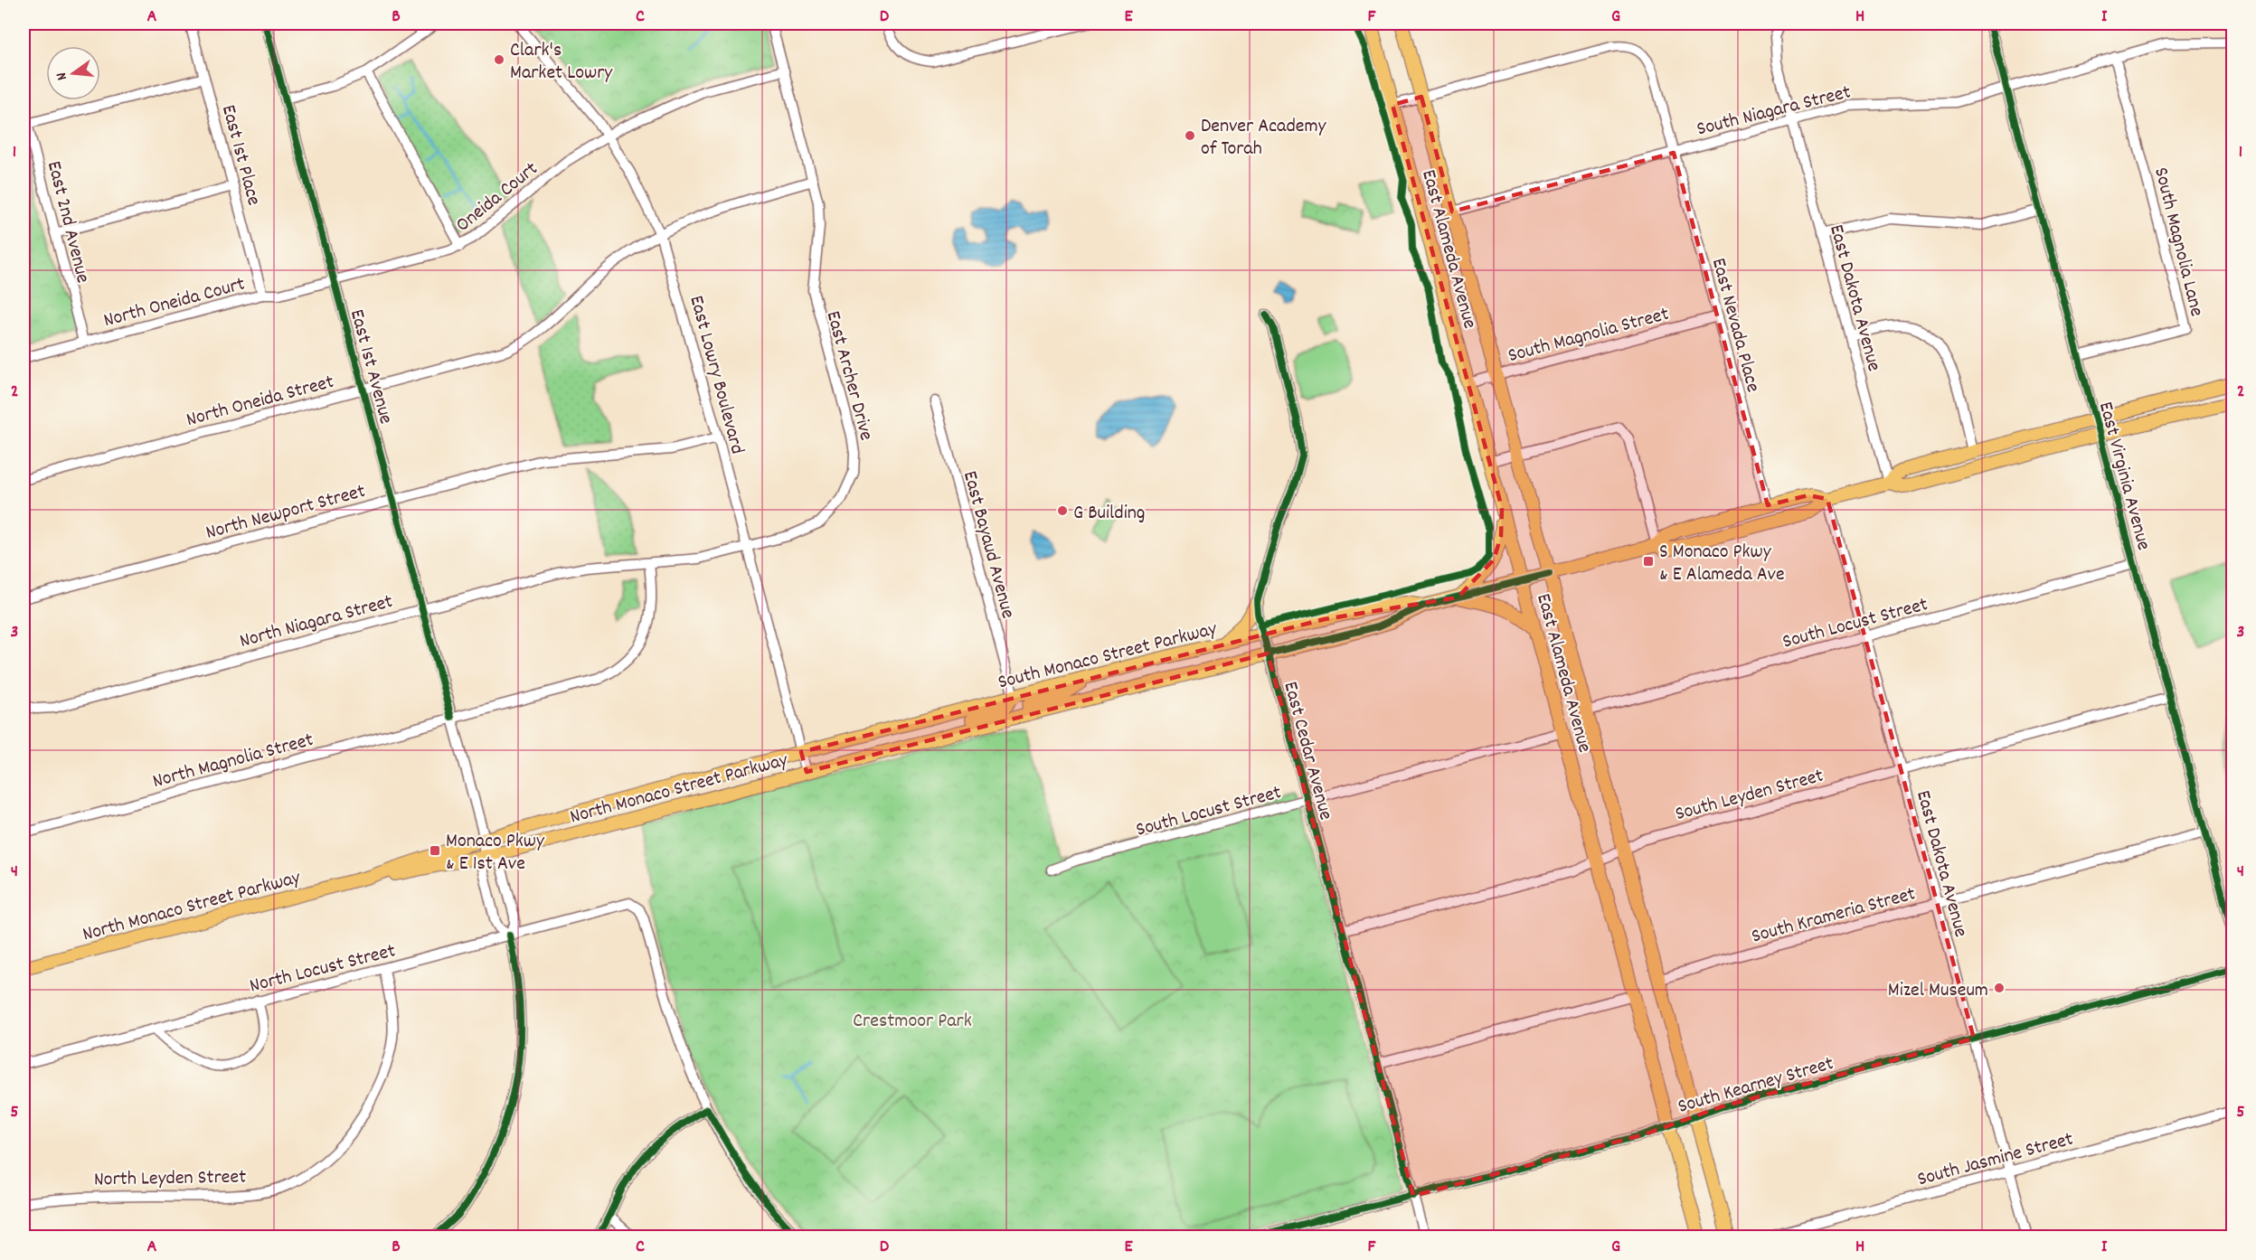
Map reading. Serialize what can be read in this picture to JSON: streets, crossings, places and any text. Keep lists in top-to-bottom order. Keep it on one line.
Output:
{"streets":{"main road":["East Alameda Avenue","South Monaco Street Parkway","North Monaco Street Parkway"],"street":["South Niagara Street","East 1st Place","Oneida Court","East 2nd Avenue","South Magnolia Lane","East Dakota Avenue","North Oneida Court","East Nevada Place","South Magnolia Street","East 1st Avenue","East Lowry Boulevard","East Archer Drive","North Oneida Street","East Virginia Avenue","North Newport Street","East Bayaud Avenue","North Niagara Street","South Locust Street","East Cedar Avenue","North Magnolia Street","South Leyden Street","South Krameria Street","North Locust Street","South Kearney Street","South Jasmine Street","North Leyden Street"]},"crossings":[["South Niagara Street","South Magnolia Lane"],["South Niagara Street","East Alameda Avenue"],["South Niagara Street","East Dakota Avenue"],["South Niagara Street","East Nevada Place"],["South Niagara Street","East Virginia Avenue"],["East 1st Place","North Oneida Court"],["Oneida Court","North Oneida Court"],["Oneida Court","East 1st Avenue"],["Oneida Court","East Lowry Boulevard"],["Oneida Court","East Archer Drive"],["East 2nd Avenue","North Oneida Court"],["South Magnolia Lane","East Virginia Avenue"],["East Alameda Avenue","East Nevada Place"],["East Alameda Avenue","South Magnolia Street"],["East Alameda Avenue","South Locust Street"],["East Alameda Avenue","South Monaco Street Parkway"],["East Alameda Avenue","South Leyden Street"],["East Alameda Avenue","South Krameria Street"],["East Alameda Avenue","South Kearney Street"],["East Dakota Avenue","South Locust Street"],["East Dakota Avenue","South Leyden Street"],["East Dakota Avenue","South Krameria Street"],["East Dakota Avenue","South Kearney Street"],["East Dakota Avenue","South Jasmine Street"],["North Oneida Court","East 1st Avenue"],["East Nevada Place","South Magnolia Street"],["East 1st Avenue","North Oneida Street"],["East 1st Avenue","North Newport Street"],["East 1st Avenue","North Niagara Street"],["East 1st Avenue","North Magnolia Street"],["East 1st Avenue","North Monaco Street Parkway"],["East 1st Avenue","North Locust Street"],["East Lowry Boulevard","East Archer Drive"],["East Lowry Boulevard","North Oneida Street"],["East Lowry Boulevard","North Newport Street"],["East Lowry Boulevard","North Niagara Street"],["East Lowry Boulevard","South Monaco Street Parkway"],["East Lowry Boulevard","North Monaco Street Parkway"],["East Archer Drive","North Oneida Street"],["East Archer Drive","North Niagara Street"],["East Virginia Avenue","South Locust Street"],["East Virginia Avenue","South Leyden Street"],["East Virginia Avenue","South Krameria Street"],["East Bayaud Avenue","South Monaco Street Parkway"],["North Niagara Street","North Magnolia Street"],["South Locust Street","East Cedar Avenue"],["South Monaco Street Parkway","East Cedar Avenue"],["South Monaco Street Parkway","North Monaco Street Parkway"],["East Cedar Avenue","South Leyden Street"],["East Cedar Avenue","South Kearney Street"],["North Locust Street","North Leyden Street"]],"parks":["Crestmoor Park"],"places":{"other":["Clark's Market Lowry","Denver Academy of Torah","G Building","Mizel Museum"],"transit":["S Monaco Pkwy & E Alameda Ave","Monaco Pkwy & E 1st Ave"]},"north":"left","grid":{"columns":["A","B","C","D","E","F","G","H","I"],"rows":["1","2","3","4","5"]}}
